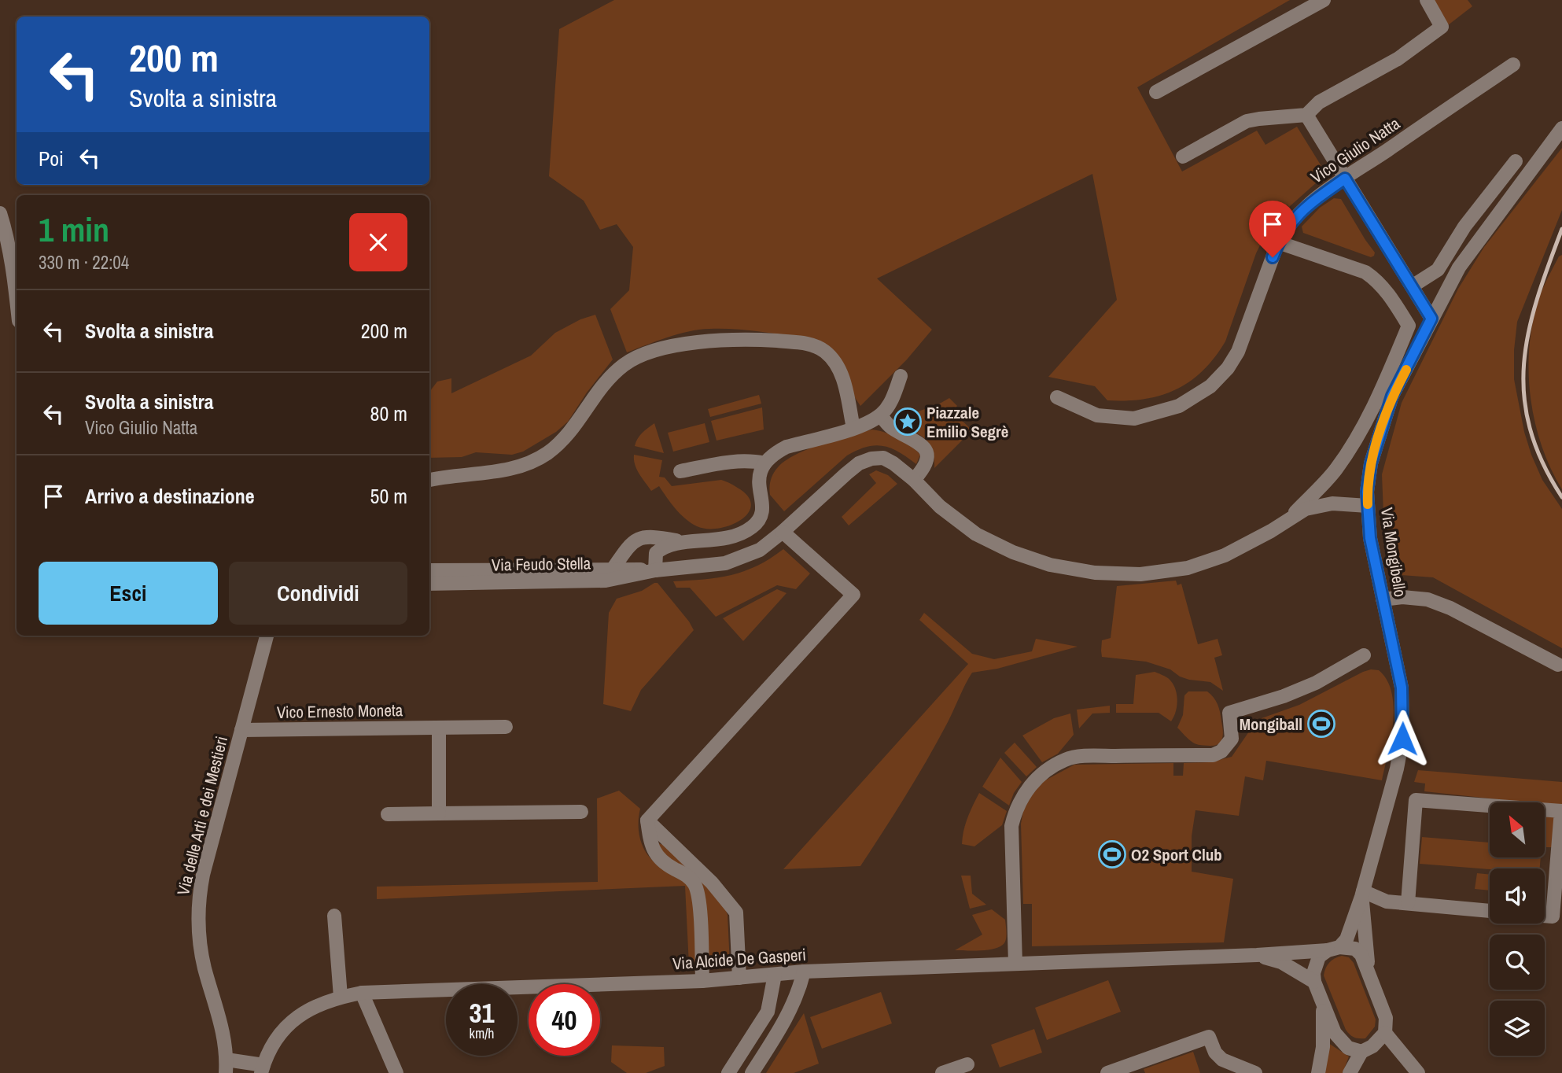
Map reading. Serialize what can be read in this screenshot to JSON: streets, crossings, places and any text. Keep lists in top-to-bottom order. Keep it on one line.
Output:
{"streets":{"street":["Vico Giulio Natta","Via Mongibello","Via Feudo Stella","Vico Ernesto Moneta","Via delle Arti e dei Mestieri","Via Alcide De Gasperi"]},"crossings":[["Via Mongibello","Via Alcide De Gasperi"],["Vico Ernesto Moneta","Via delle Arti e dei Mestieri"]],"places":{"place":["Piazzale Emilio Segrè"],"sports":["Mongiball","O2 Sport Club"]},"north":"top left","page":{"turn":["200 m","Svolta a sinistra"],"then":"Poi","heading":["1 min","330 m · 22:04"],"list":[{"name":"Svolta a sinistra","value":"200 m"},{"name":"Svolta a sinistra","note":"Vico Giulio Natta","value":"80 m"},{"name":"Arrivo a destinazione","value":"50 m"}],"buttons":["Esci","Condividi"],"speed":"31 km/h","limit":"40"}}
